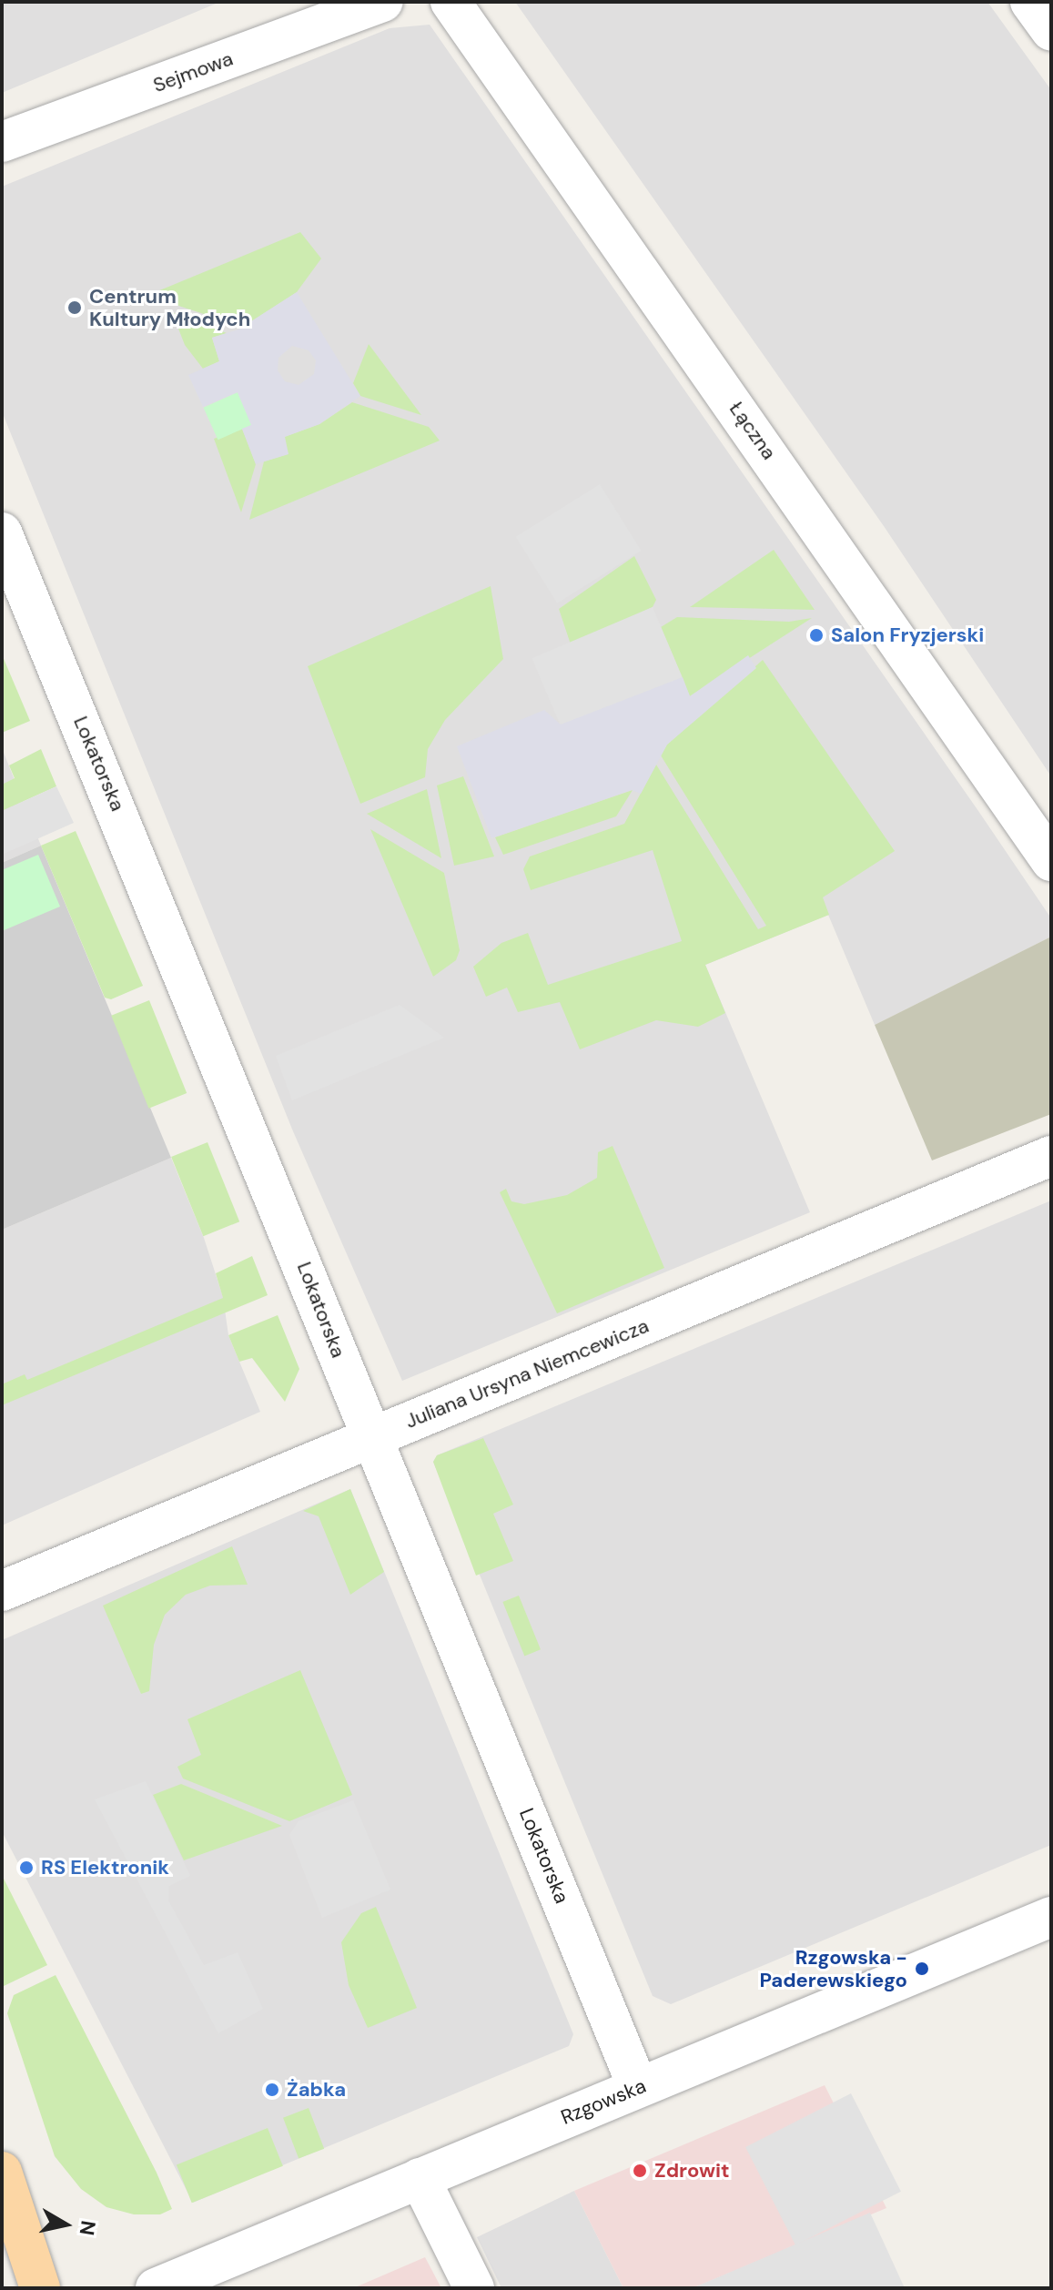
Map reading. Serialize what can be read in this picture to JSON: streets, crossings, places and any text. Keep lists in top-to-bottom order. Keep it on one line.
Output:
{"streets":{"street":["Sejmowa","Łączna","Lokatorska","Juliana Ursyna Niemcewicza","Rzgowska"]},"crossings":[["Lokatorska","Juliana Ursyna Niemcewicza"],["Lokatorska","Rzgowska"]],"places":["Centrum Kultury Młodych","Salon Fryzjerski","RS Elektronik","Rzgowska - Paderewskiego","Żabka","Zdrowit"],"north":"right"}
